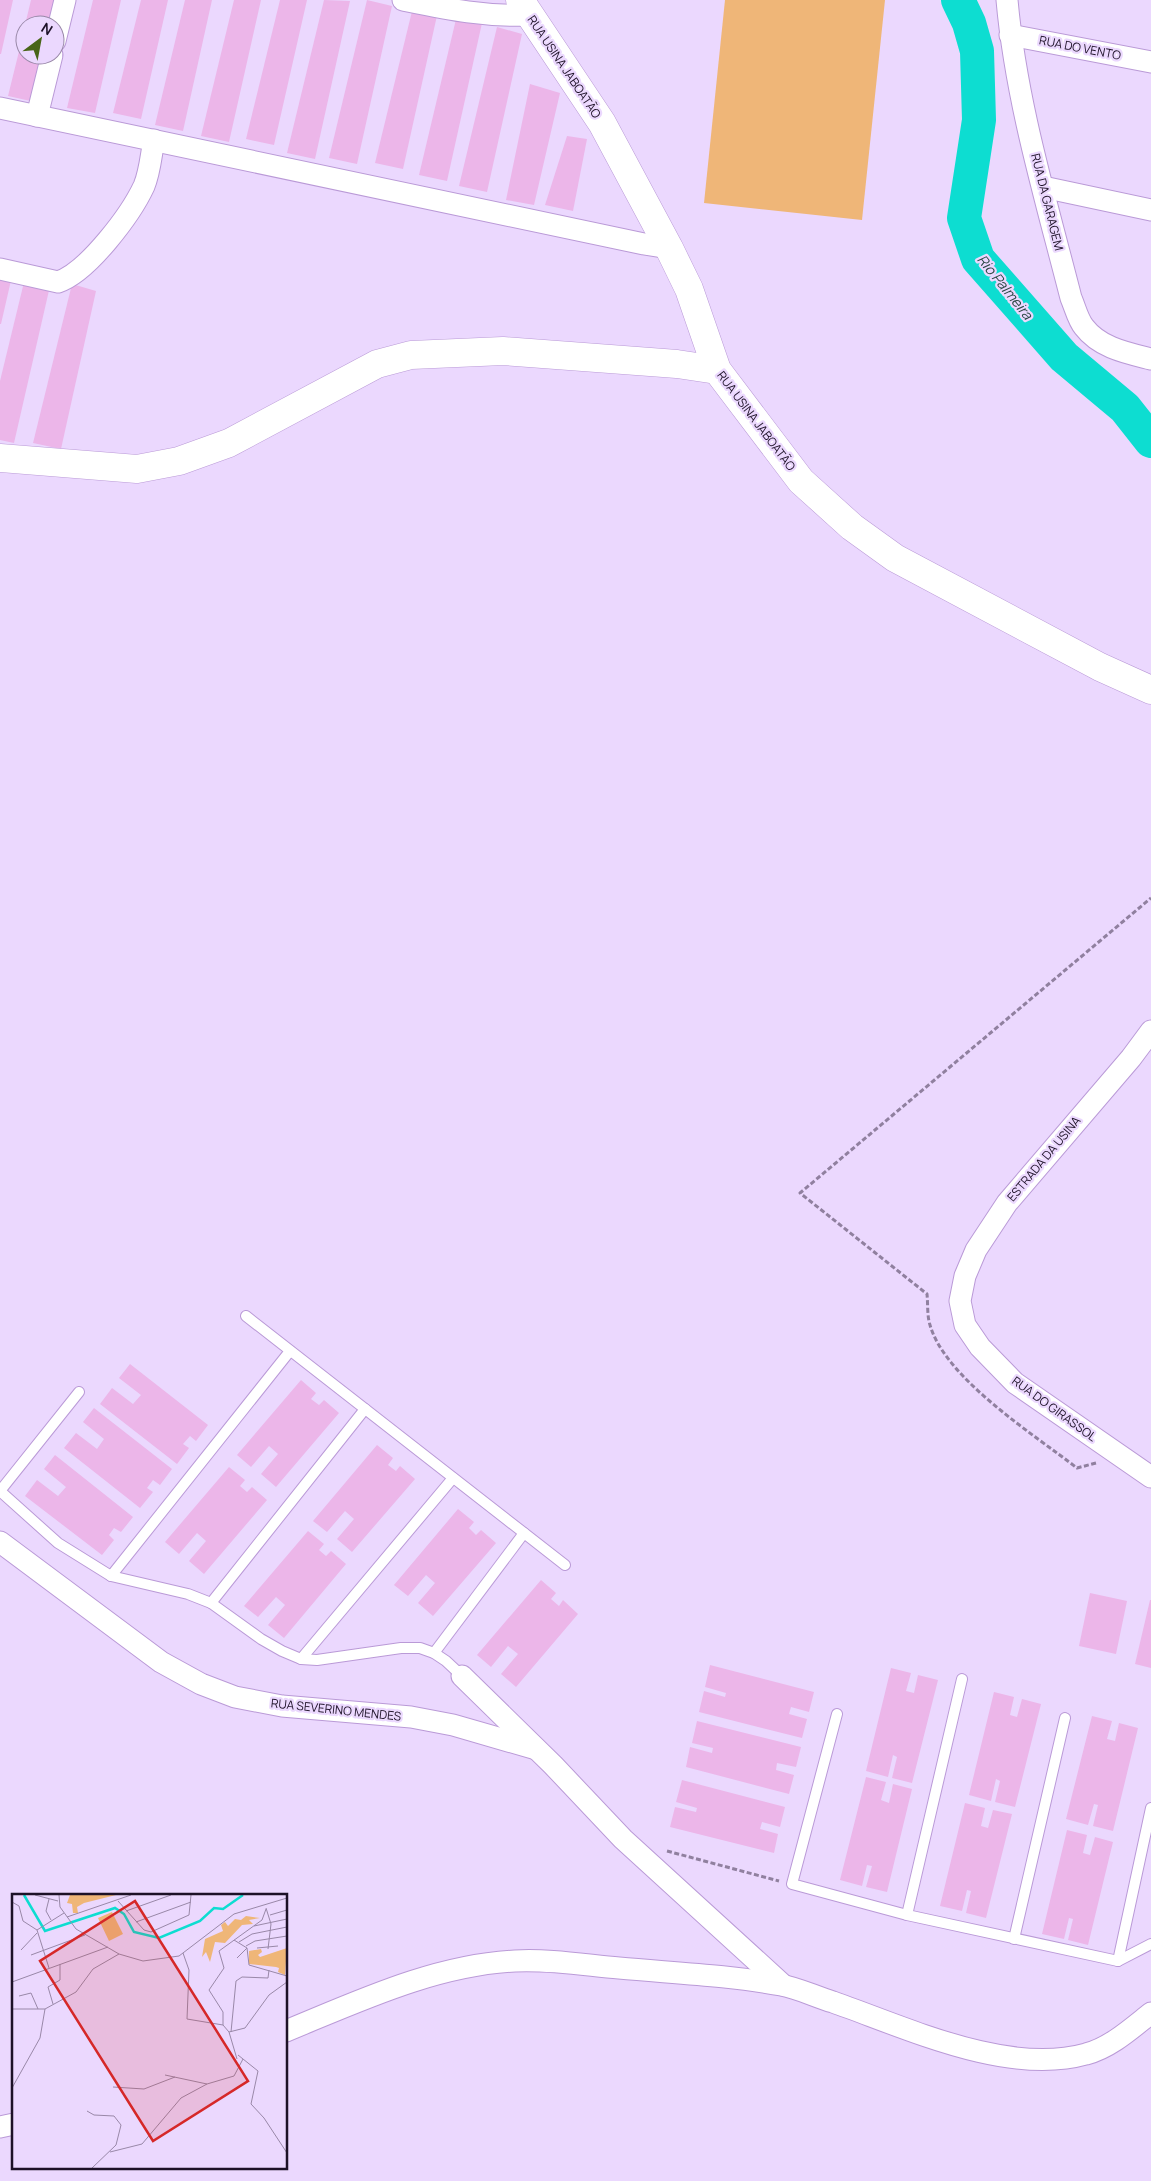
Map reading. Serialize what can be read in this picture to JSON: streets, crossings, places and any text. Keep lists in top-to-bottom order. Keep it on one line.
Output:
{"streets":{"street":["RUA DO VENTO","RUA USINA JABOATÃO","RUA DA GARAGEM","ESTRADA DA USINA","RUA DO GIRASSOL","RUA SEVERINO MENDES"]},"crossings":[["RUA DO VENTO","RUA DA GARAGEM"],["ESTRADA DA USINA","RUA DO GIRASSOL"]],"water":["Rio Palmeira"],"north":"top right"}
